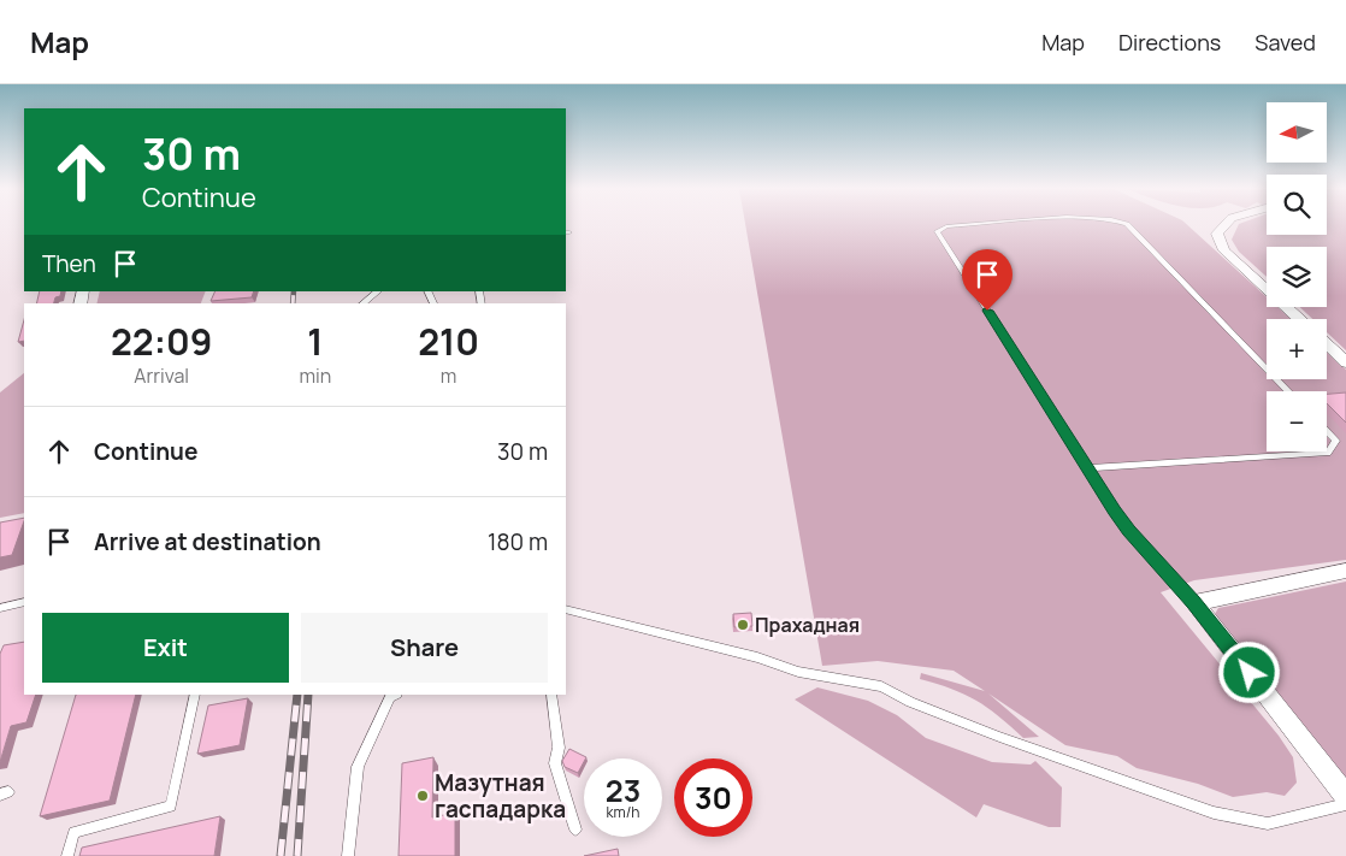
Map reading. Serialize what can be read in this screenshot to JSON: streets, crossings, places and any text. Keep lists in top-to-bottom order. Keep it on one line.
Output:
{"places":["Прахадная","Мазутная гаспадарка"],"north":"left","page":{"header":"Map","nav":["Map","Directions","Saved"],"map_buttons":["+","−"],"turn":["30 m","Continue"],"then":"Then","eta":["22:09","Arrival","1","min","210","m"],"list":[{"name":"Continue","value":"30 m"},{"name":"Arrive at destination","value":"180 m"}],"buttons":["Exit","Share"],"speed":"23 km/h","limit":"30"}}
